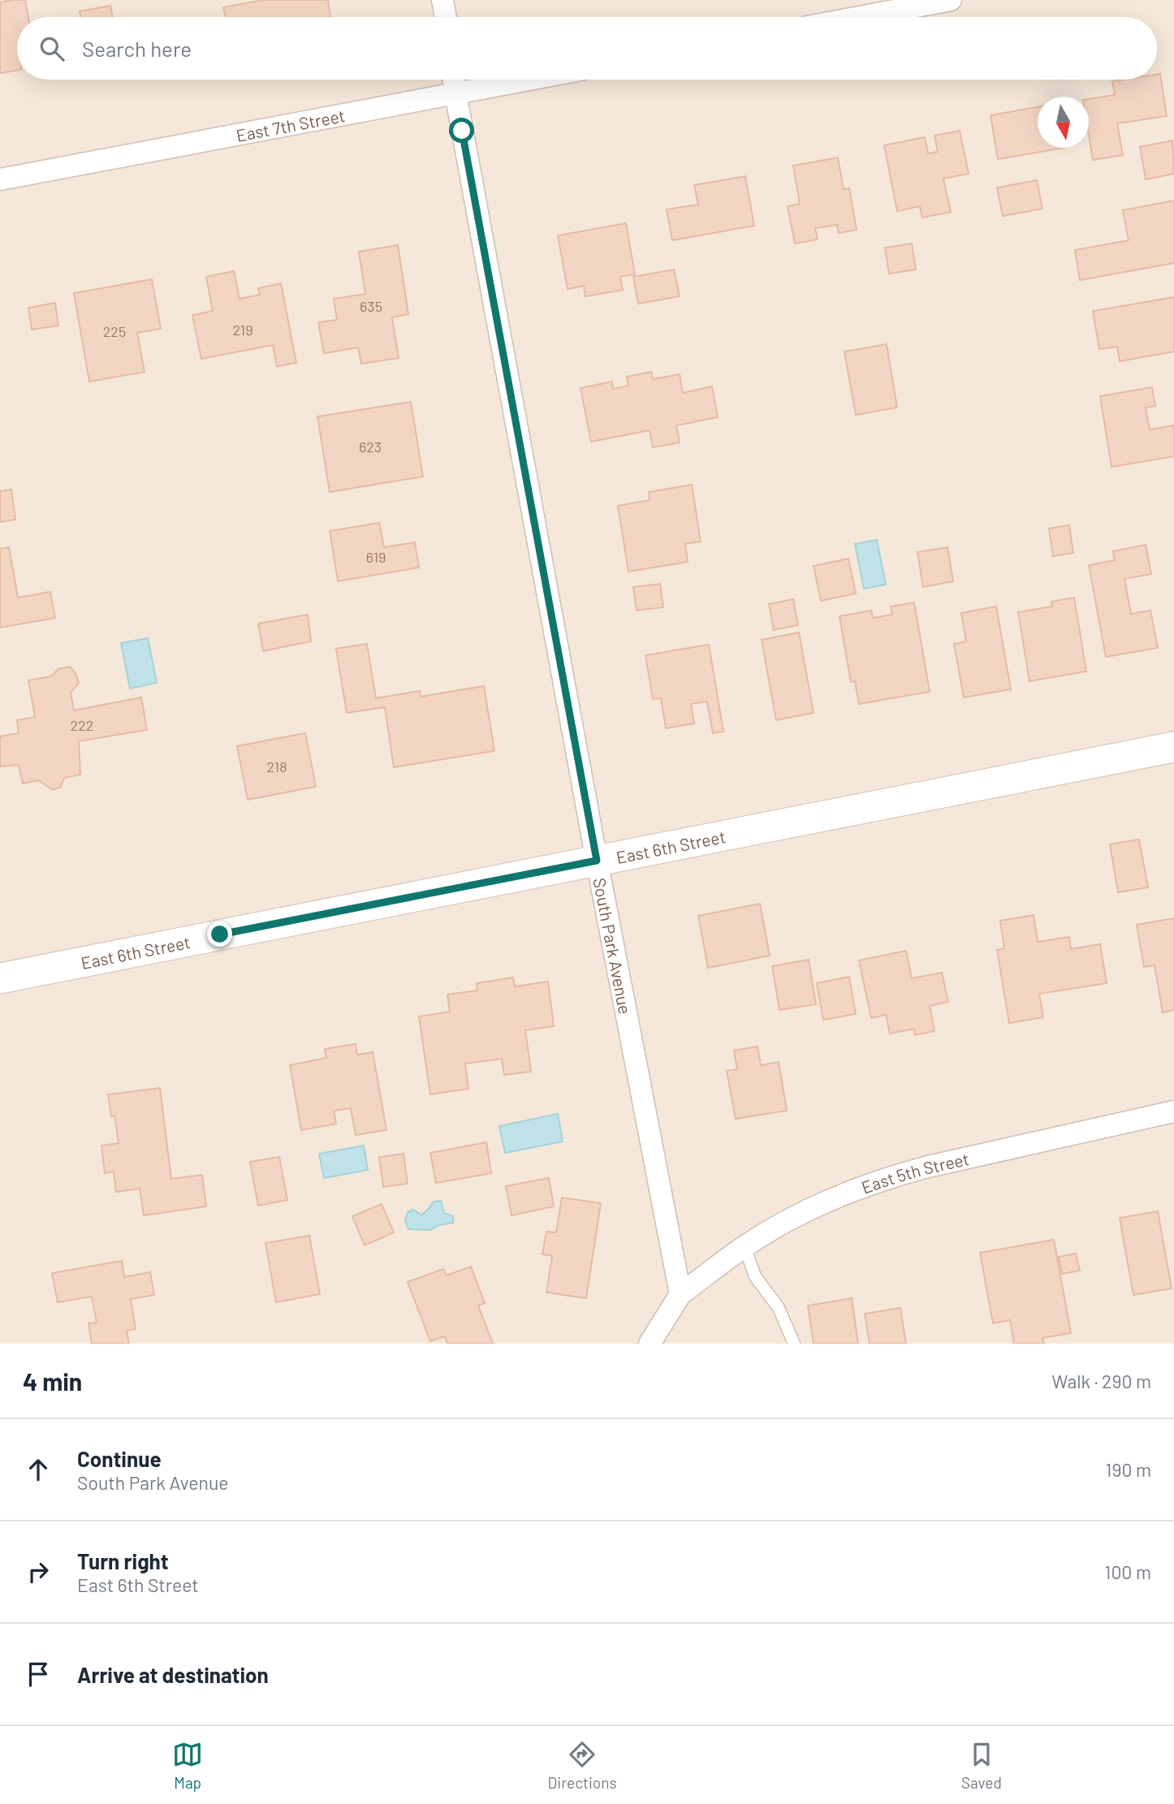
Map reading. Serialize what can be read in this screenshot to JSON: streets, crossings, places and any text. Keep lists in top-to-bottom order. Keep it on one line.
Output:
{"streets":{"street":["East 7th Street","East 6th Street","South Park Avenue","East 5th Street"]},"crossings":[["East 7th Street","South Park Avenue"],["East 6th Street","South Park Avenue"],["South Park Avenue","East 5th Street"]],"house_numbers":["635","219","225","623","619","222","218"],"north":"bottom","page":{"search":"Search here","heading":["4 min","Walk · 290 m"],"list":[["Continue","South Park Avenue","190 m"],["Turn right","East 6th Street","100 m"],"Arrive at destination"],"nav":["Map","Directions","Saved"]}}
